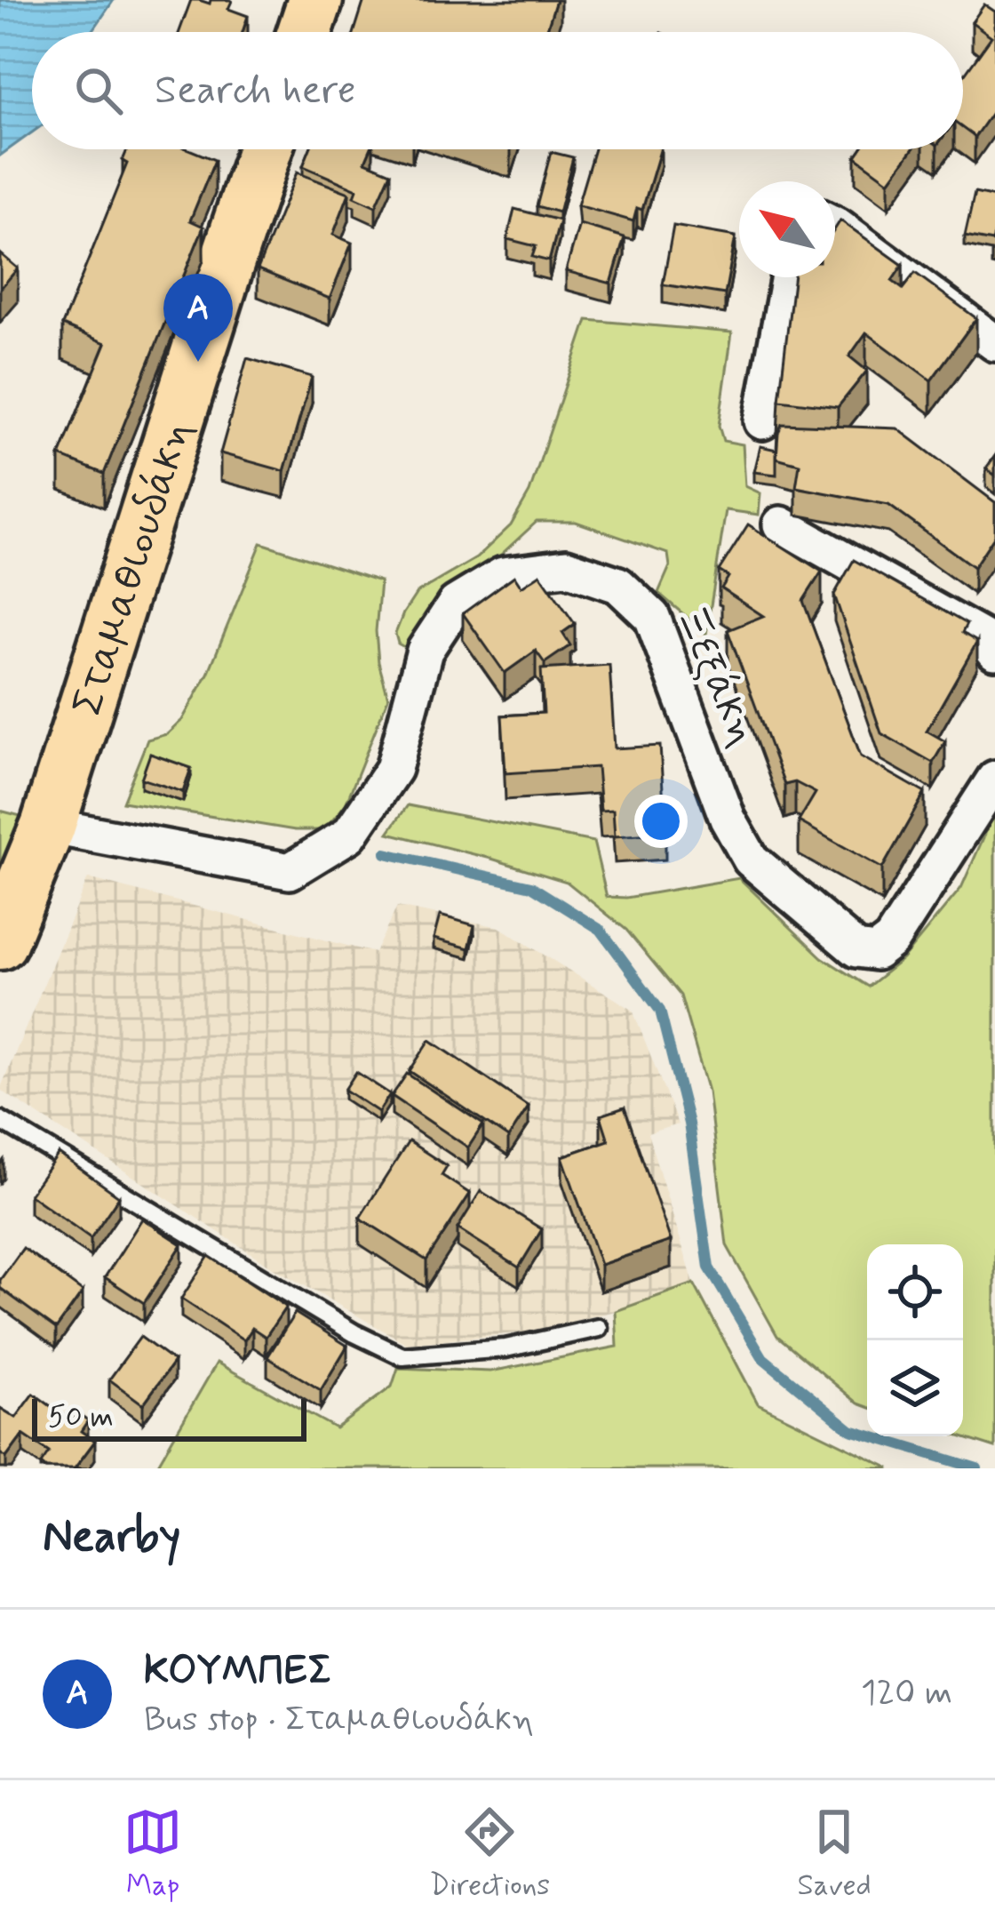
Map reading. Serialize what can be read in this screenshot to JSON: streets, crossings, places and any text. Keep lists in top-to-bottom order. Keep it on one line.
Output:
{"streets":{"main road":["Σταμαθιουδάκη"],"street":["Ξεξάκη"]},"crossings":[["Σταμαθιουδάκη","Ξεξάκη"]],"scale_bar":"50 m","north":"top left","page":{"search":"Search here","pins":"A","scale":"50 m","heading":"Nearby","list":[{"mark":"A","name":"ΚΟΥΜΠΕΣ","note":"Bus stop · Σταμαθιουδάκη","value":"120 m"}],"nav":["Map","Directions","Saved"]}}
